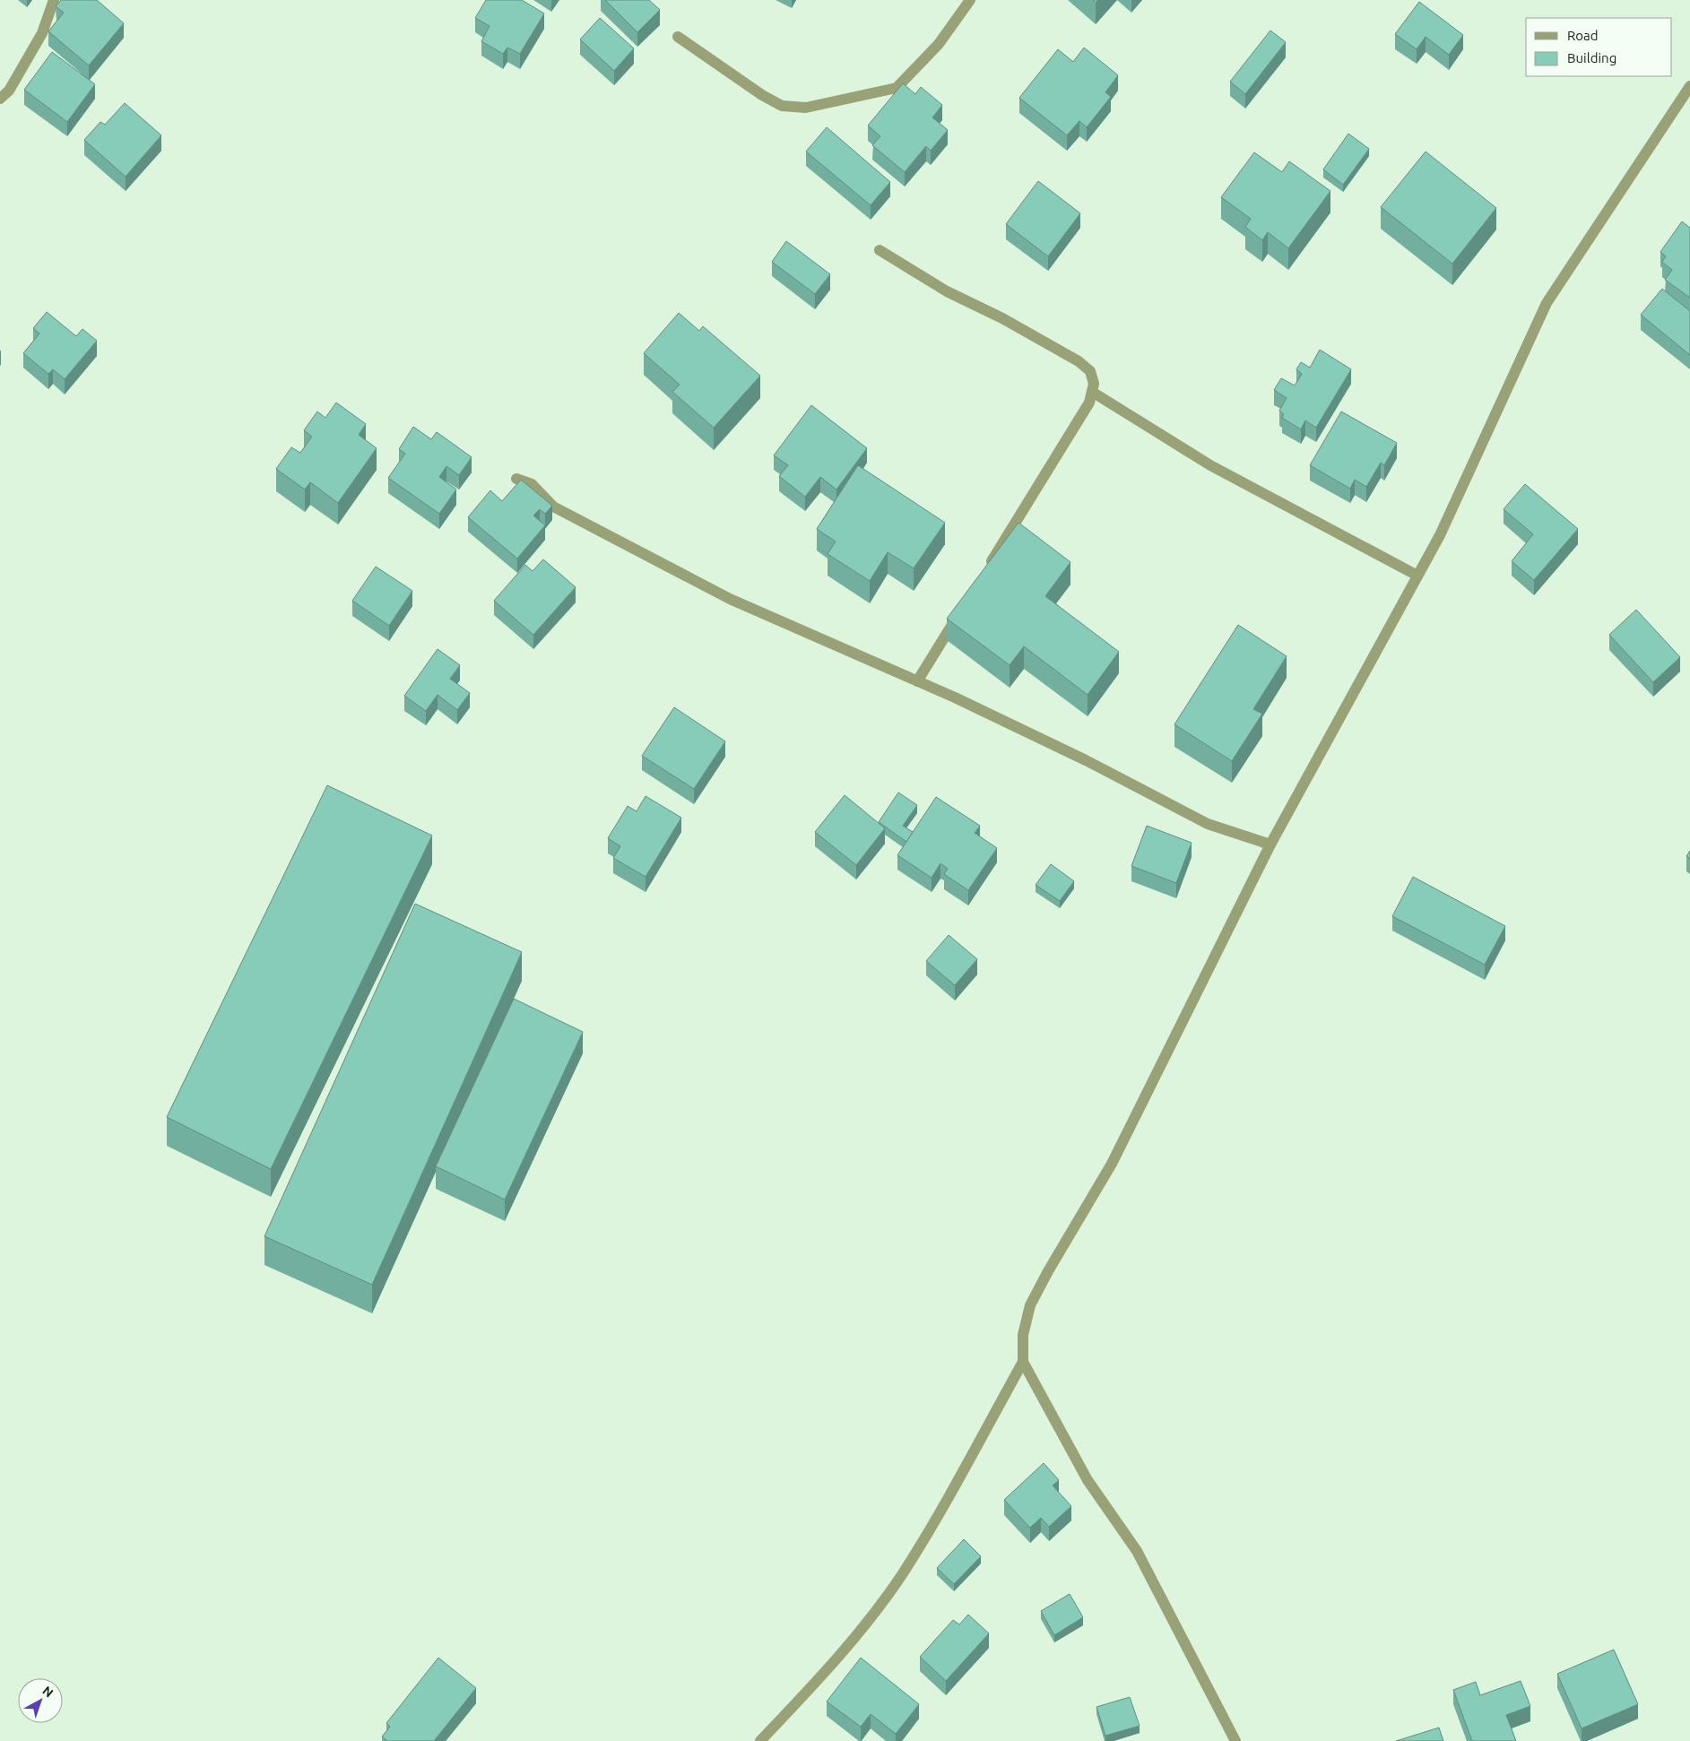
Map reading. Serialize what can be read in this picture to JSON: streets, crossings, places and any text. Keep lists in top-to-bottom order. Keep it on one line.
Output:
{"legend":["Road","Building"],"north":"top right"}
